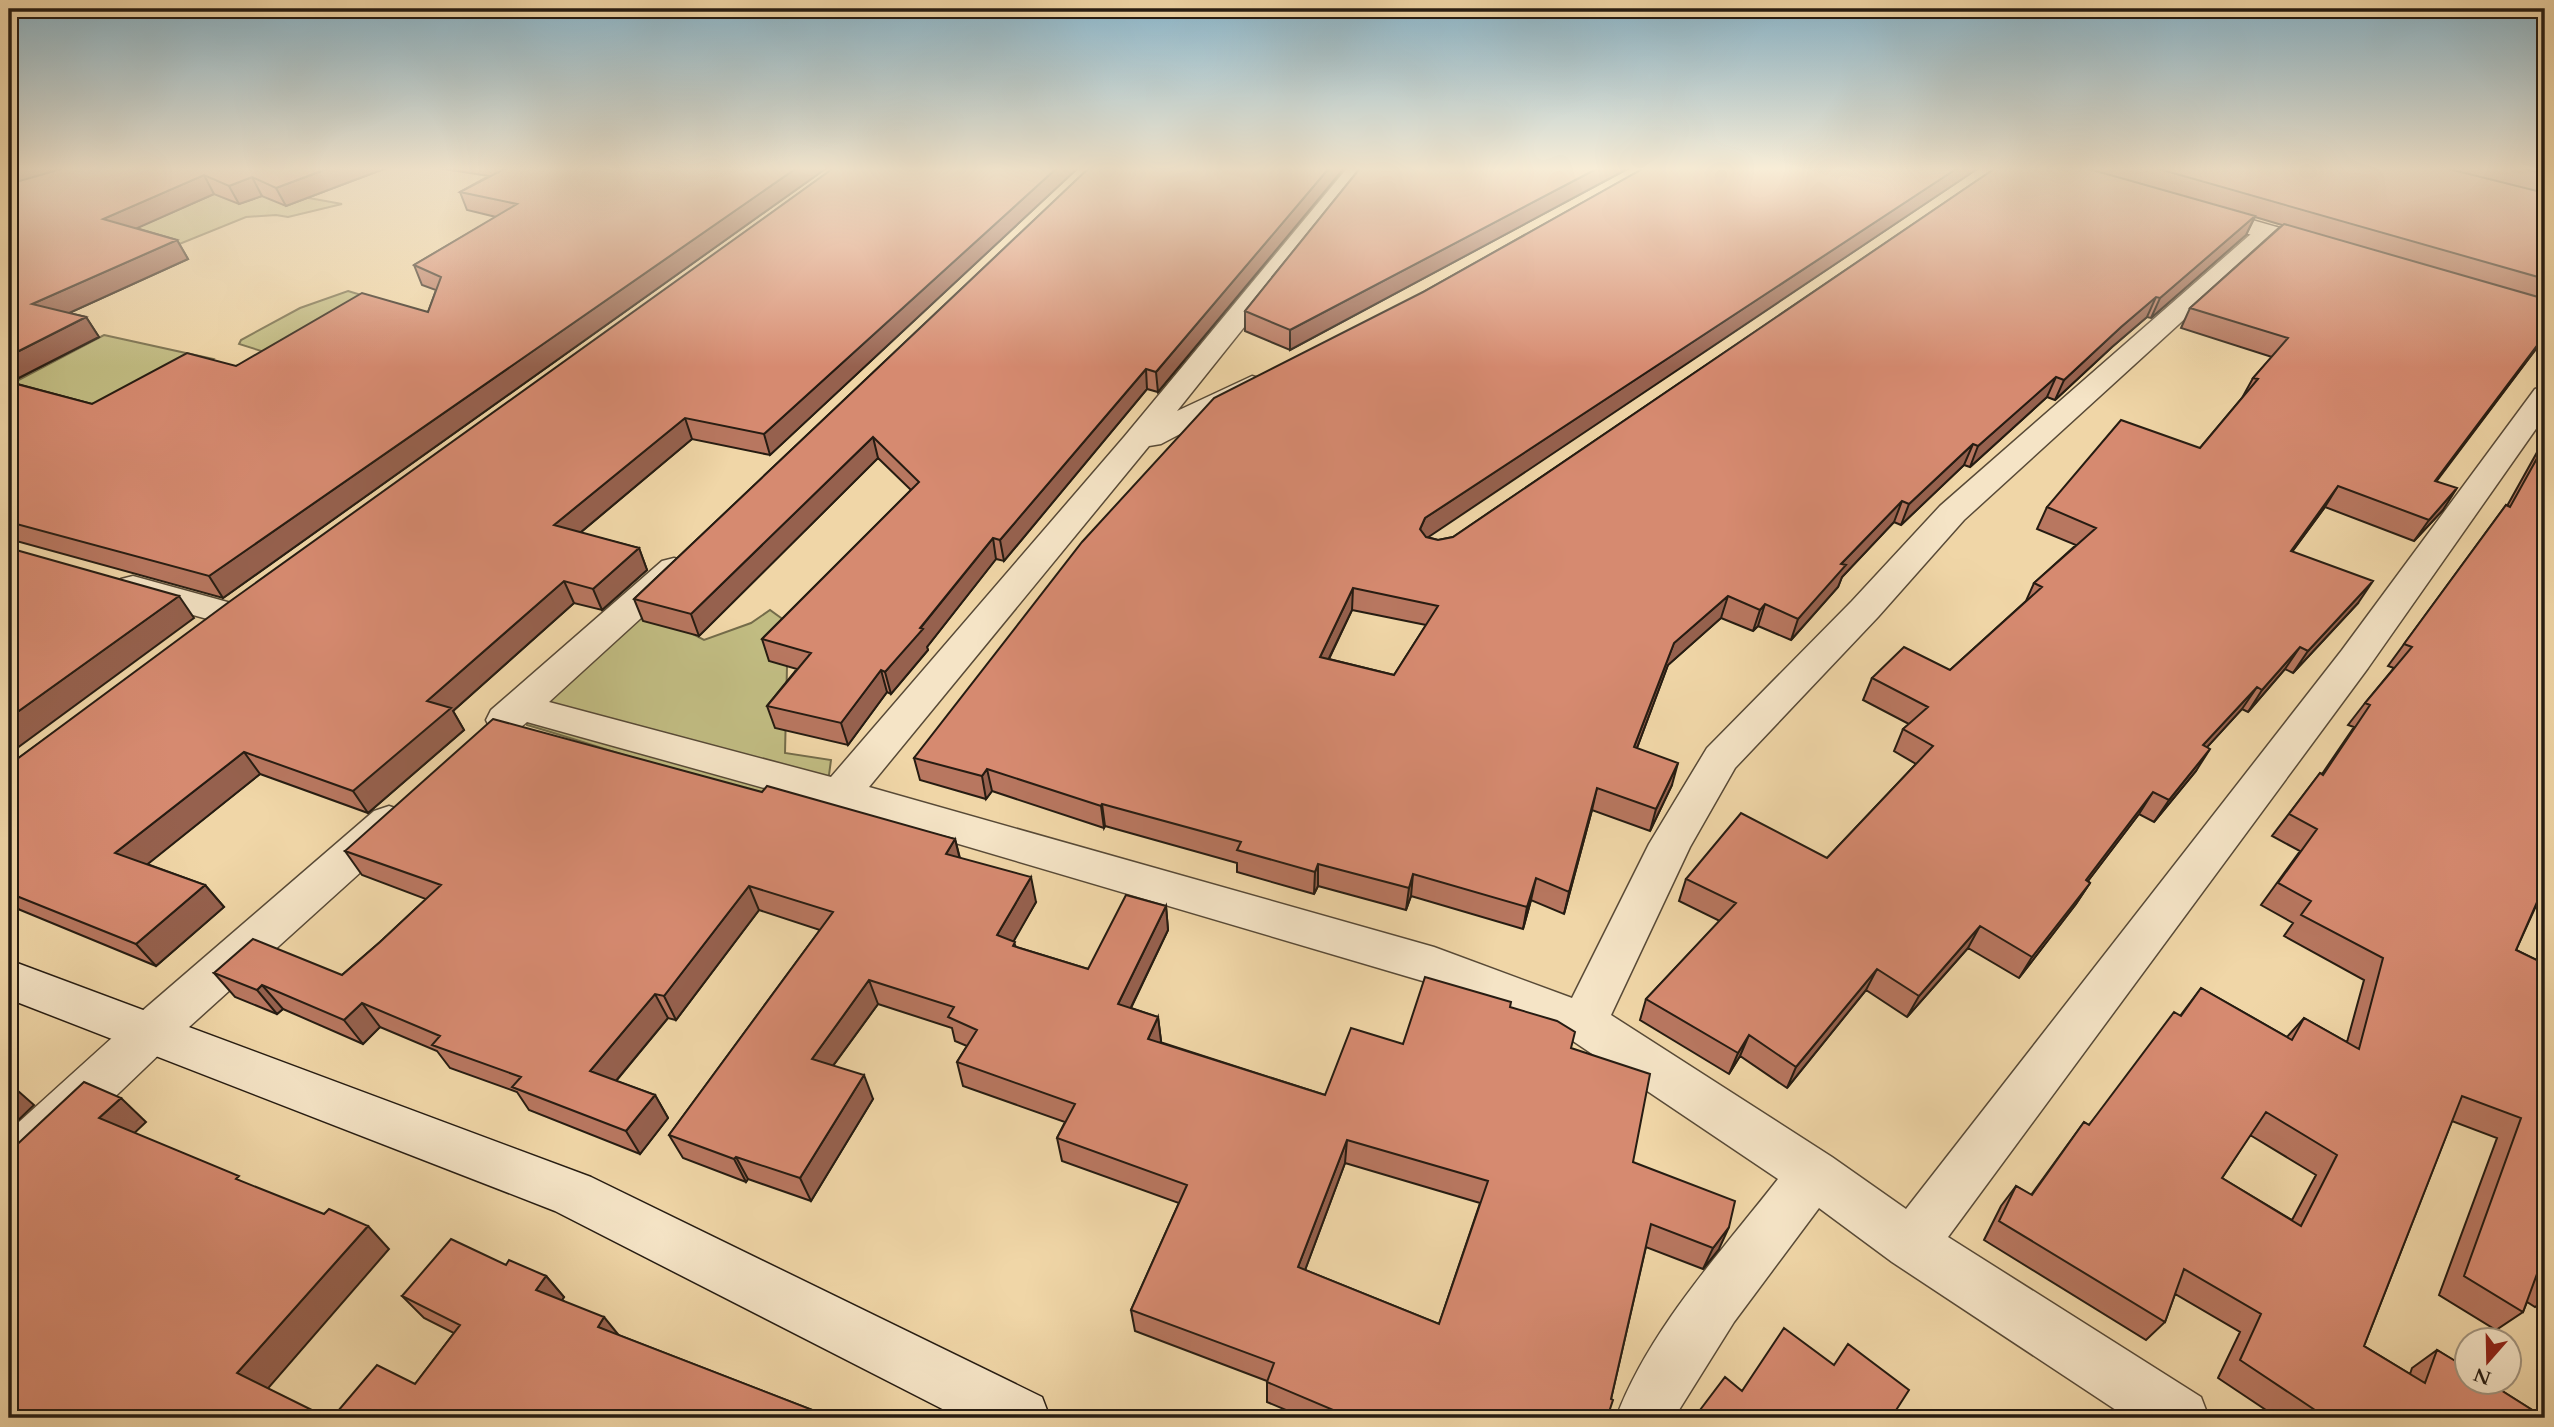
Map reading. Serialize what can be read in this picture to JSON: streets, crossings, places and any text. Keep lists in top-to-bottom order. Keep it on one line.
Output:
{"north":"bottom"}
